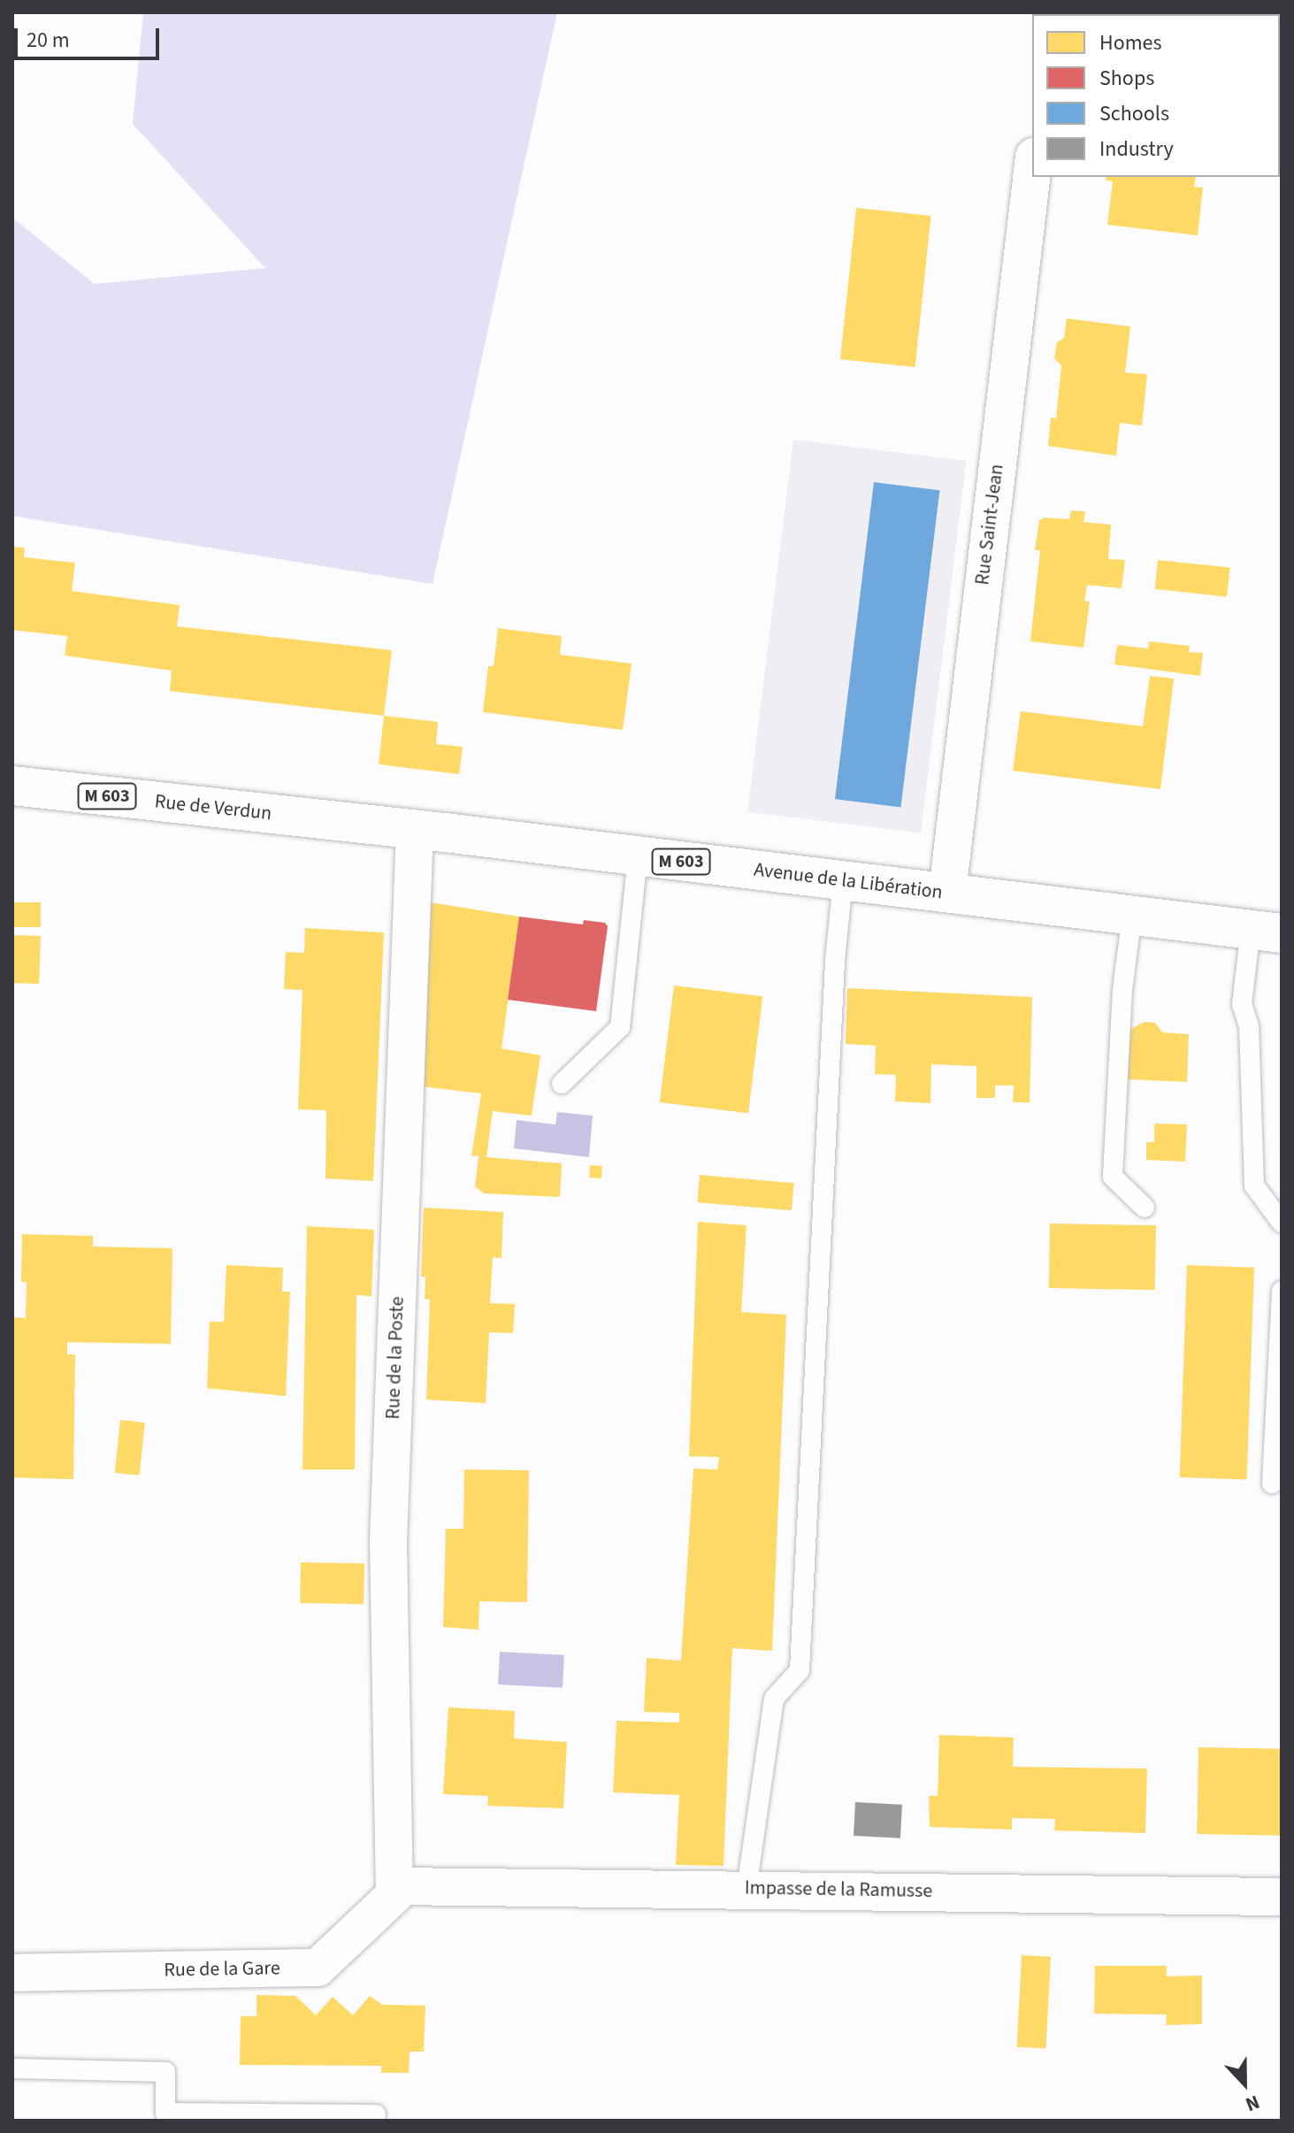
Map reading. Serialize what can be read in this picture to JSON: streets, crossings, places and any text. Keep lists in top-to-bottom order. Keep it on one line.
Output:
{"streets":{"main road":["M 603","Rue de Verdun","Avenue de la Libération"],"street":["Rue Saint-Jean","Rue de la Poste","Impasse de la Ramusse","Rue de la Gare"]},"crossings":[["Rue Saint-Jean","Avenue de la Libération"],["Rue de Verdun","Avenue de la Libération"],["Rue de Verdun","Rue de la Poste"],["Avenue de la Libération","Rue de la Poste"],["Rue de la Poste","Impasse de la Ramusse"],["Rue de la Poste","Rue de la Gare"],["Impasse de la Ramusse","Rue de la Gare"]],"legend":["Homes","Shops","Schools","Industry"],"scale_bar":"20 m","north":"bottom"}
